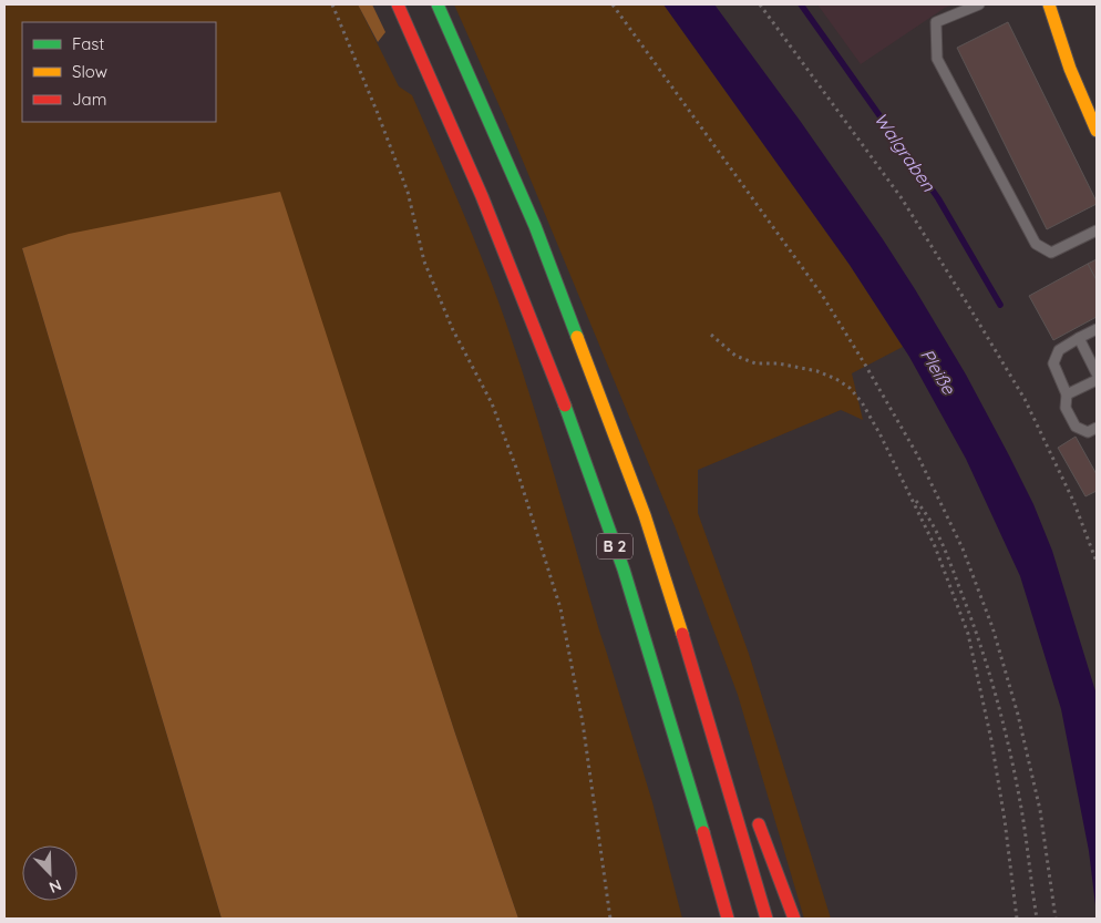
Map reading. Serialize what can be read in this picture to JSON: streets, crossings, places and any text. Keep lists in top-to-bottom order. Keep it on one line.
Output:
{"streets":{"main road":["B 2"]},"water":["Walgraben","Pleiße"],"legend":["Fast","Slow","Jam"],"north":"bottom right"}
